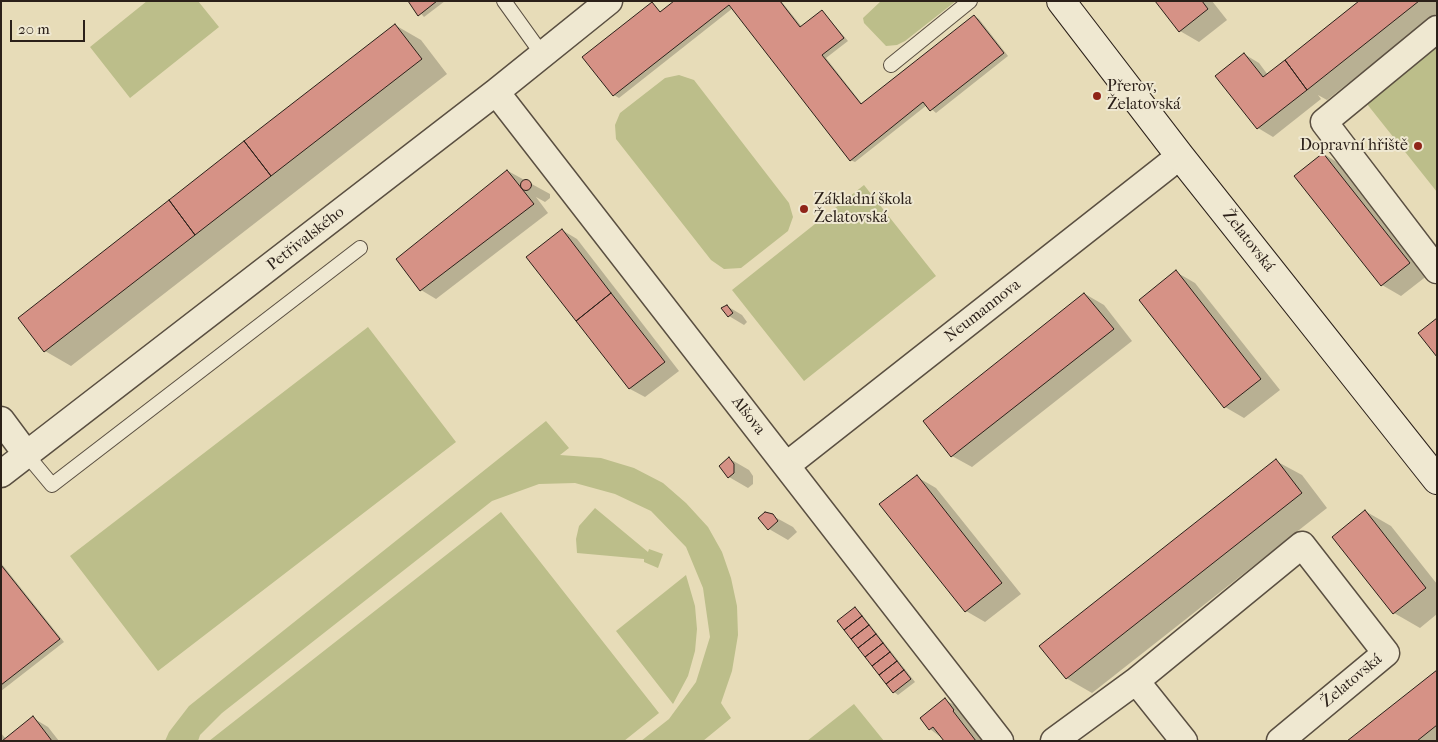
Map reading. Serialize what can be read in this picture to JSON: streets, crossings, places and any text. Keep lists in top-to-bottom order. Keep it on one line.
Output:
{"streets":{"main road":["Želatovská"],"street":["Petřivalského","Neumannova","Alšova"]},"crossings":[["Petřivalského","Alšova"],["Želatovská","Neumannova"],["Neumannova","Alšova"]],"places":["Přerov, Želatovská","Dopravní hřiště","Základní škola Želatovská"],"scale_bar":"20 m"}
